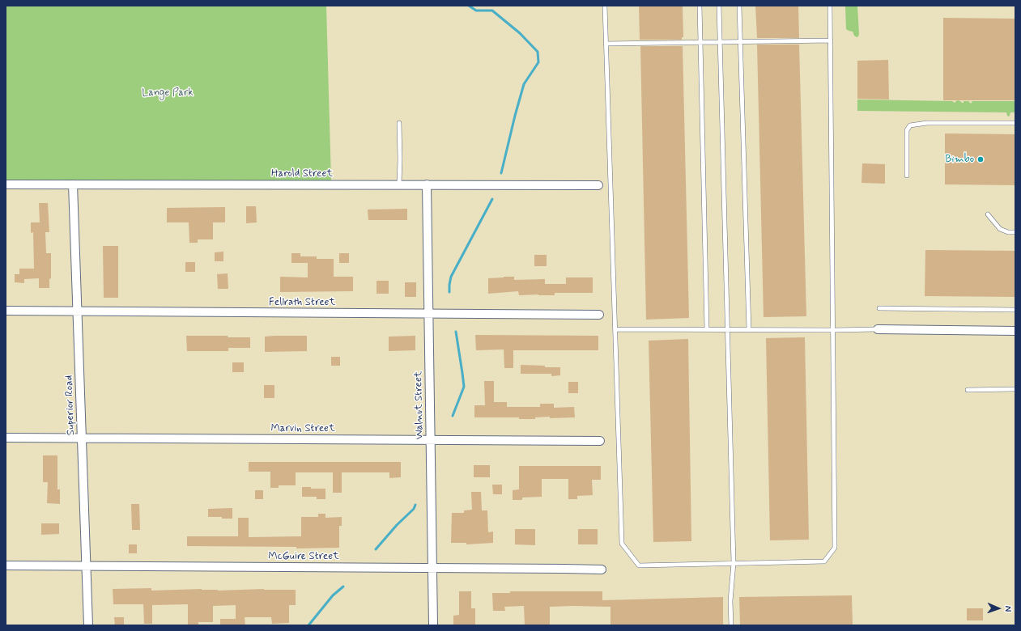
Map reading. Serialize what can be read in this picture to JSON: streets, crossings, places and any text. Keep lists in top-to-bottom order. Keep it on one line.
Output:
{"streets":{"street":["Harold Street","Fellrath Street","Superior Road","Walnut Street","Marvin Street","McGuire Street"]},"crossings":[["Harold Street","Superior Road"],["Harold Street","Walnut Street"],["Fellrath Street","Superior Road"],["Fellrath Street","Walnut Street"],["Superior Road","Marvin Street"],["Superior Road","McGuire Street"],["Walnut Street","Marvin Street"],["Walnut Street","McGuire Street"]],"parks":["Lange Park"],"places":["Bimbo"],"north":"right"}
